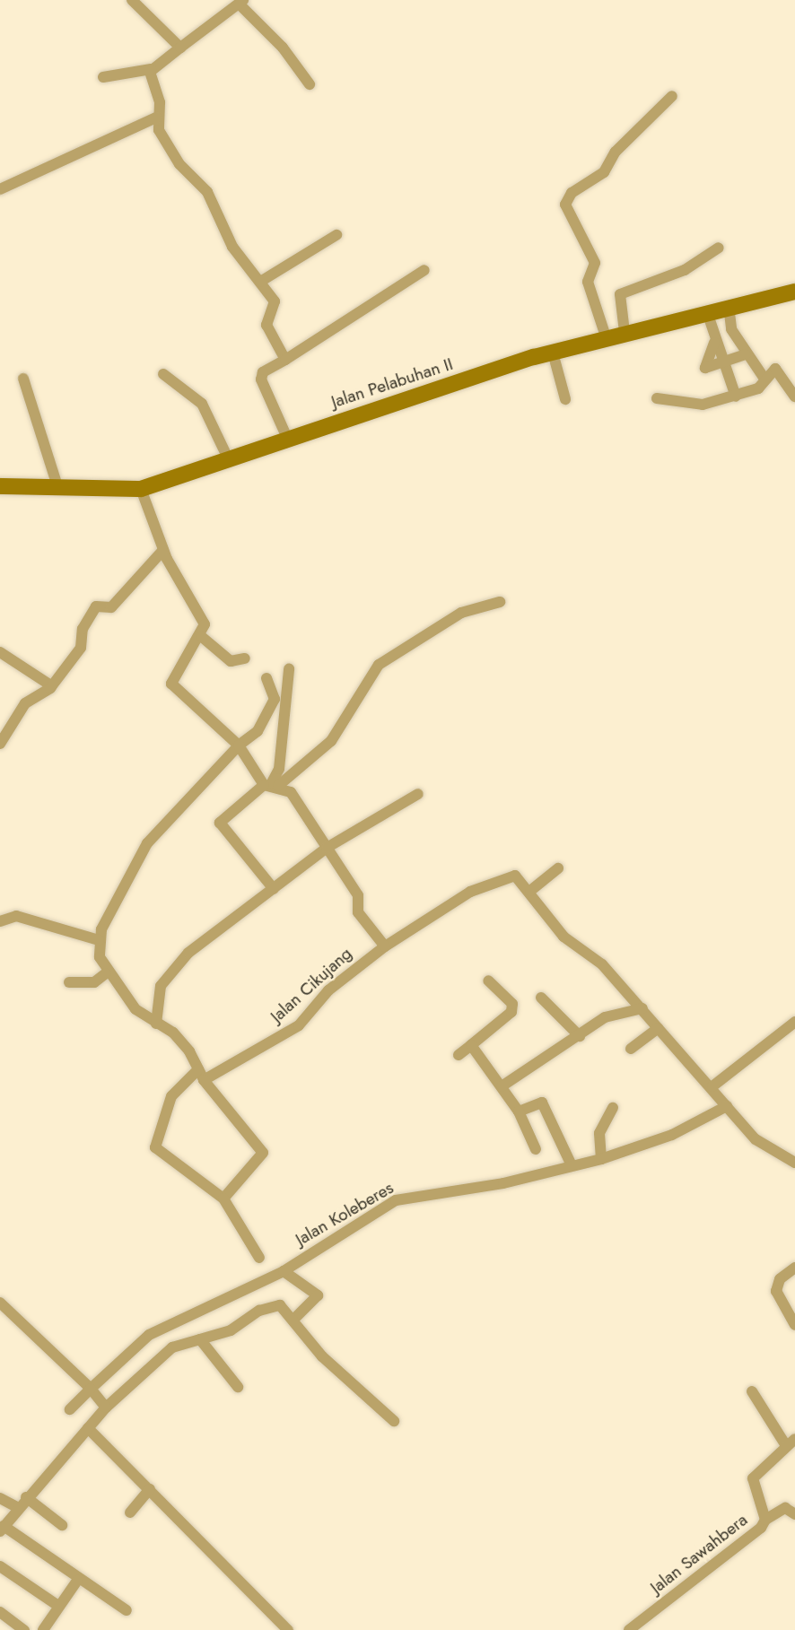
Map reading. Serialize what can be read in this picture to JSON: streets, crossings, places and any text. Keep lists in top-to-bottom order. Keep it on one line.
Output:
{"streets":{"main road":["Jalan Pelabuhan II"],"street":["Jalan Cikujang","Jalan Koleberes","Jalan Sawahbera"]},"crossings":[["Jalan Cikujang","Jalan Koleberes"]]}
